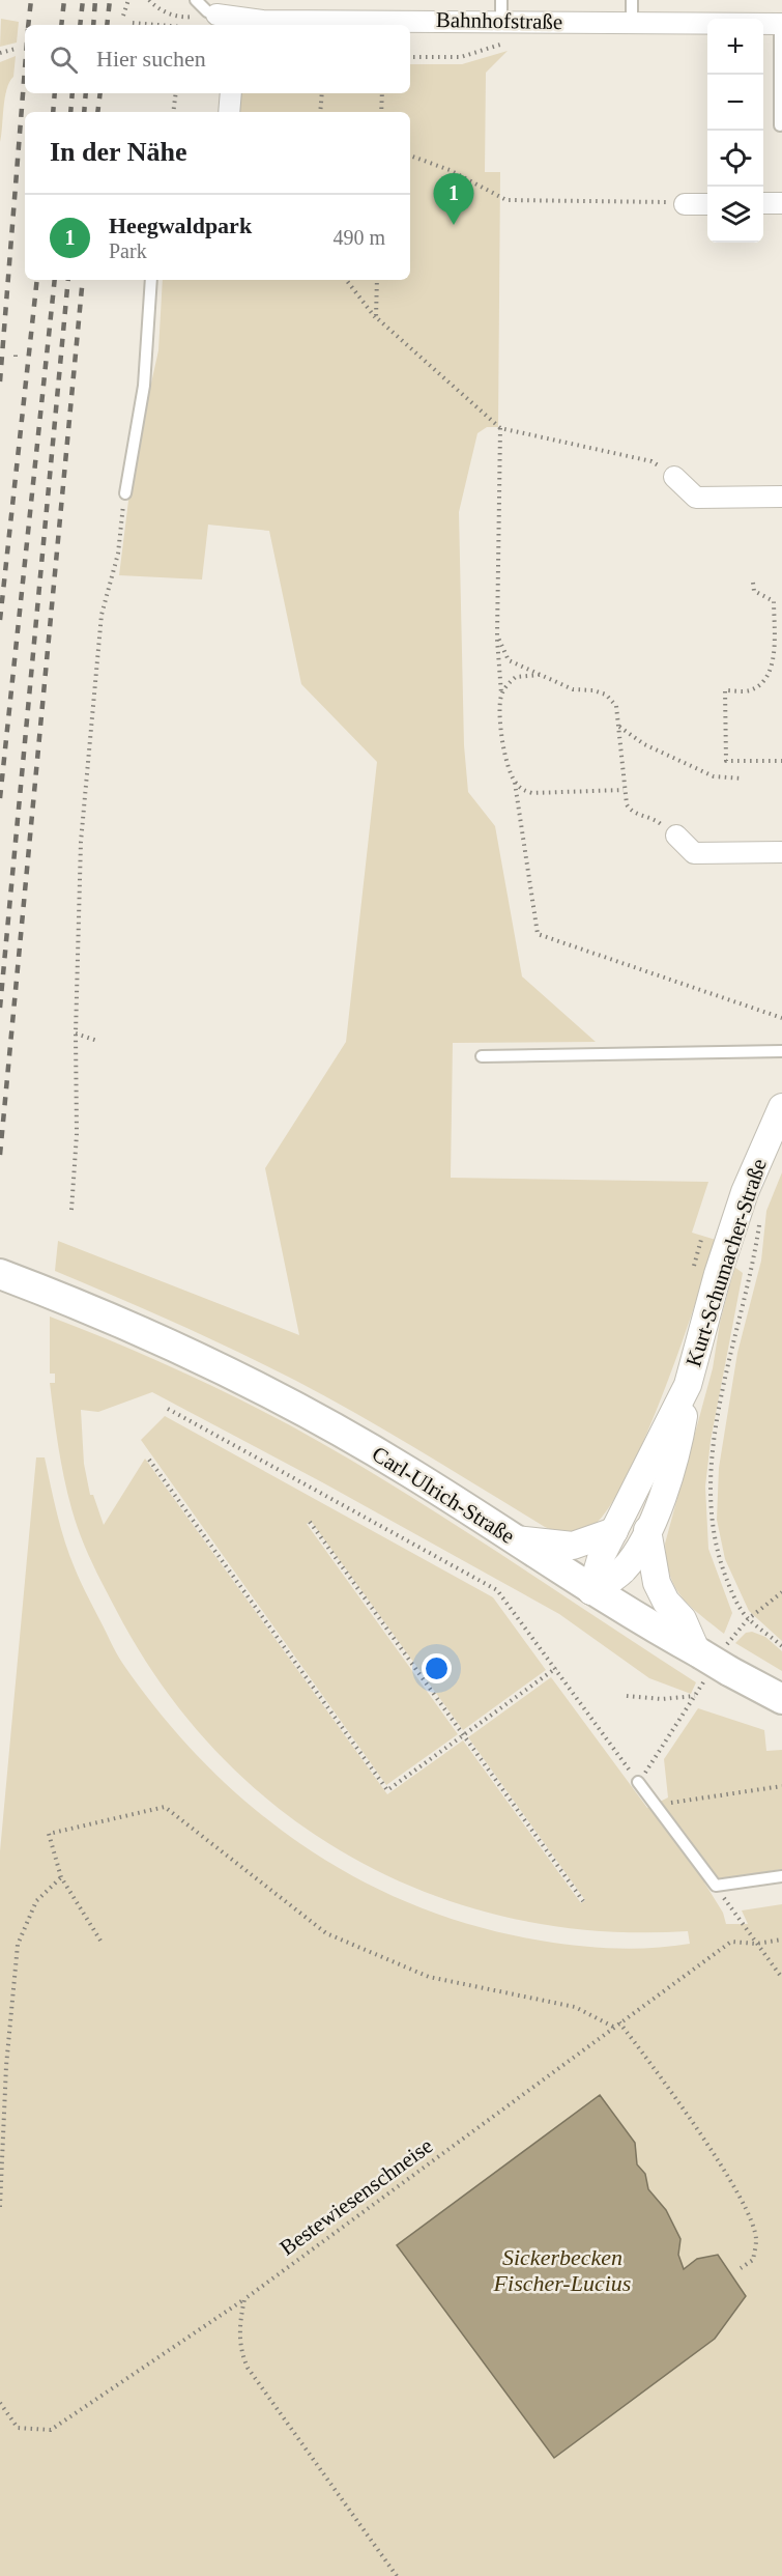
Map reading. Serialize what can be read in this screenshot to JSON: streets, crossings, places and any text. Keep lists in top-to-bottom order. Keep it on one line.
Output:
{"streets":{"main road":["Carl-Ulrich-Straße"],"street":["Bahnhofstraße","Kurt-Schumacher-Straße"],"path":["Bestewiesenschneise"]},"crossings":[["Kurt-Schumacher-Straße","Carl-Ulrich-Straße"]],"water":["Sickerbecken Fischer-Lucius"],"page":{"map_buttons":["+","−"],"search":"Hier suchen","heading":"In der Nähe","pins":"1","list":[{"mark":"1","name":"Heegwaldpark","note":"Park","value":"490 m"}]}}
